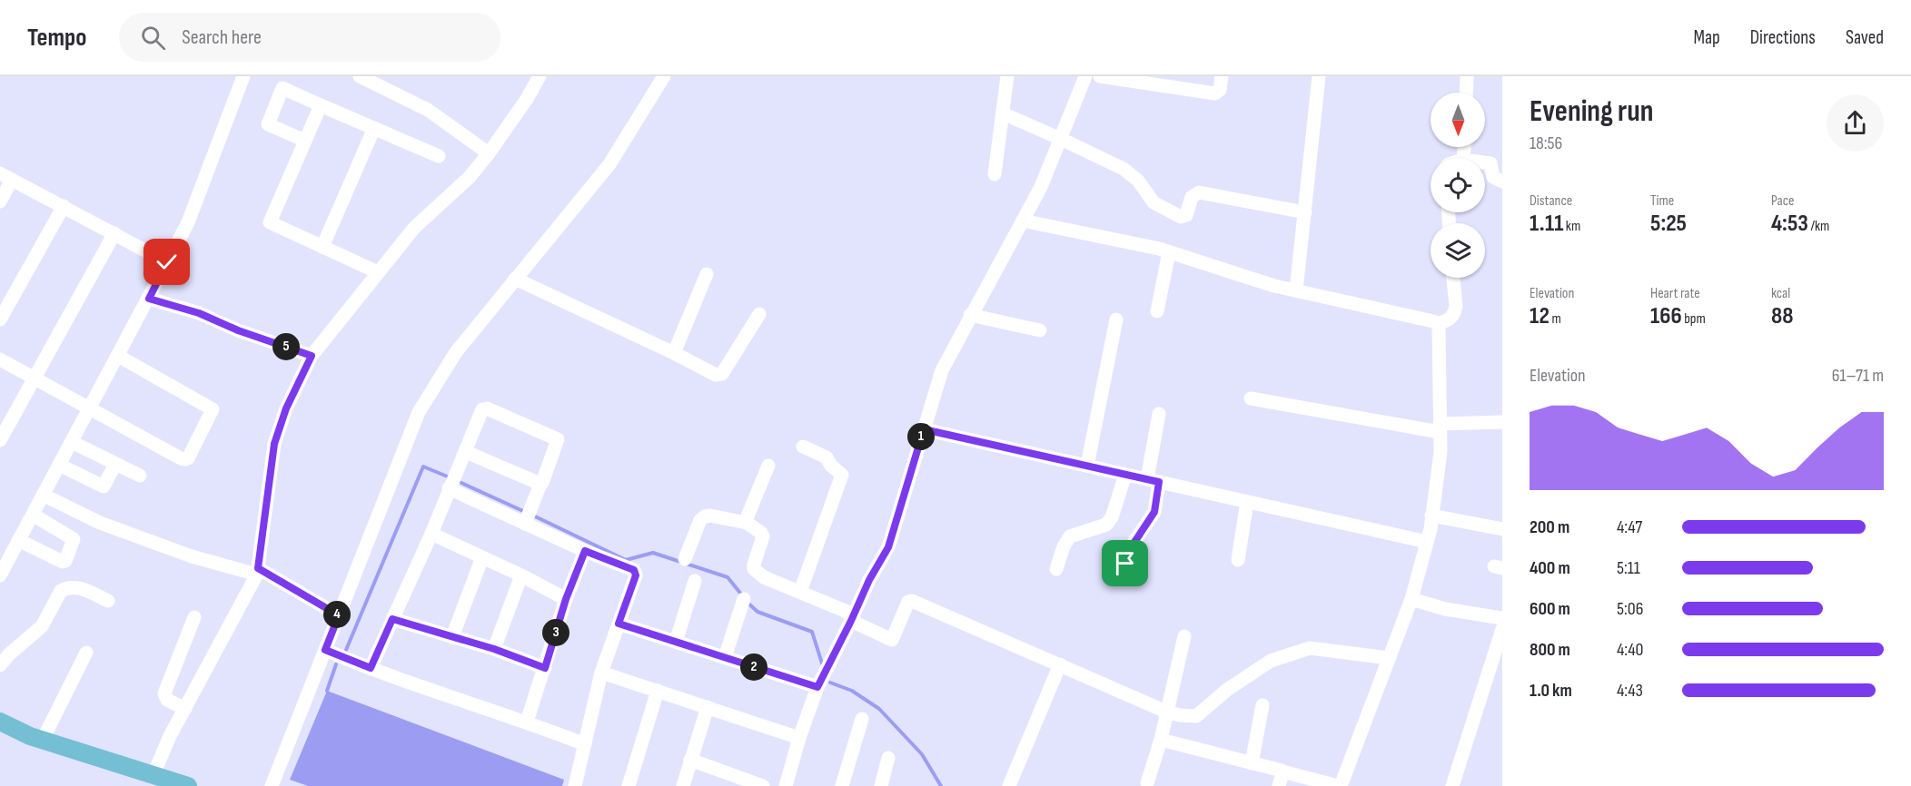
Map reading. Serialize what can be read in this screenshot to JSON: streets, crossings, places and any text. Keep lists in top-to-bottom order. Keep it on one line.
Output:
{"north":"bottom","page":{"header":"Tempo","search":"Search here","nav":["Map","Directions","Saved"],"heading":["Evening run","18:56"],"stats":[["Distance","1.11 km"],["Time","5:25"],["Pace","4:53 /km"],["Elevation","12 m"],["Heart rate","166 bpm"],["kcal","88"]],"pins":["5","1","4","3","2"],"chart":["Elevation","61–71 m"],"list":[{"name":"200 m","note":"4:47"},{"name":"400 m","note":"5:11"},{"name":"600 m","note":"5:06"},{"name":"800 m","note":"4:40"},{"name":"1.0 km","note":"4:43"}]}}
